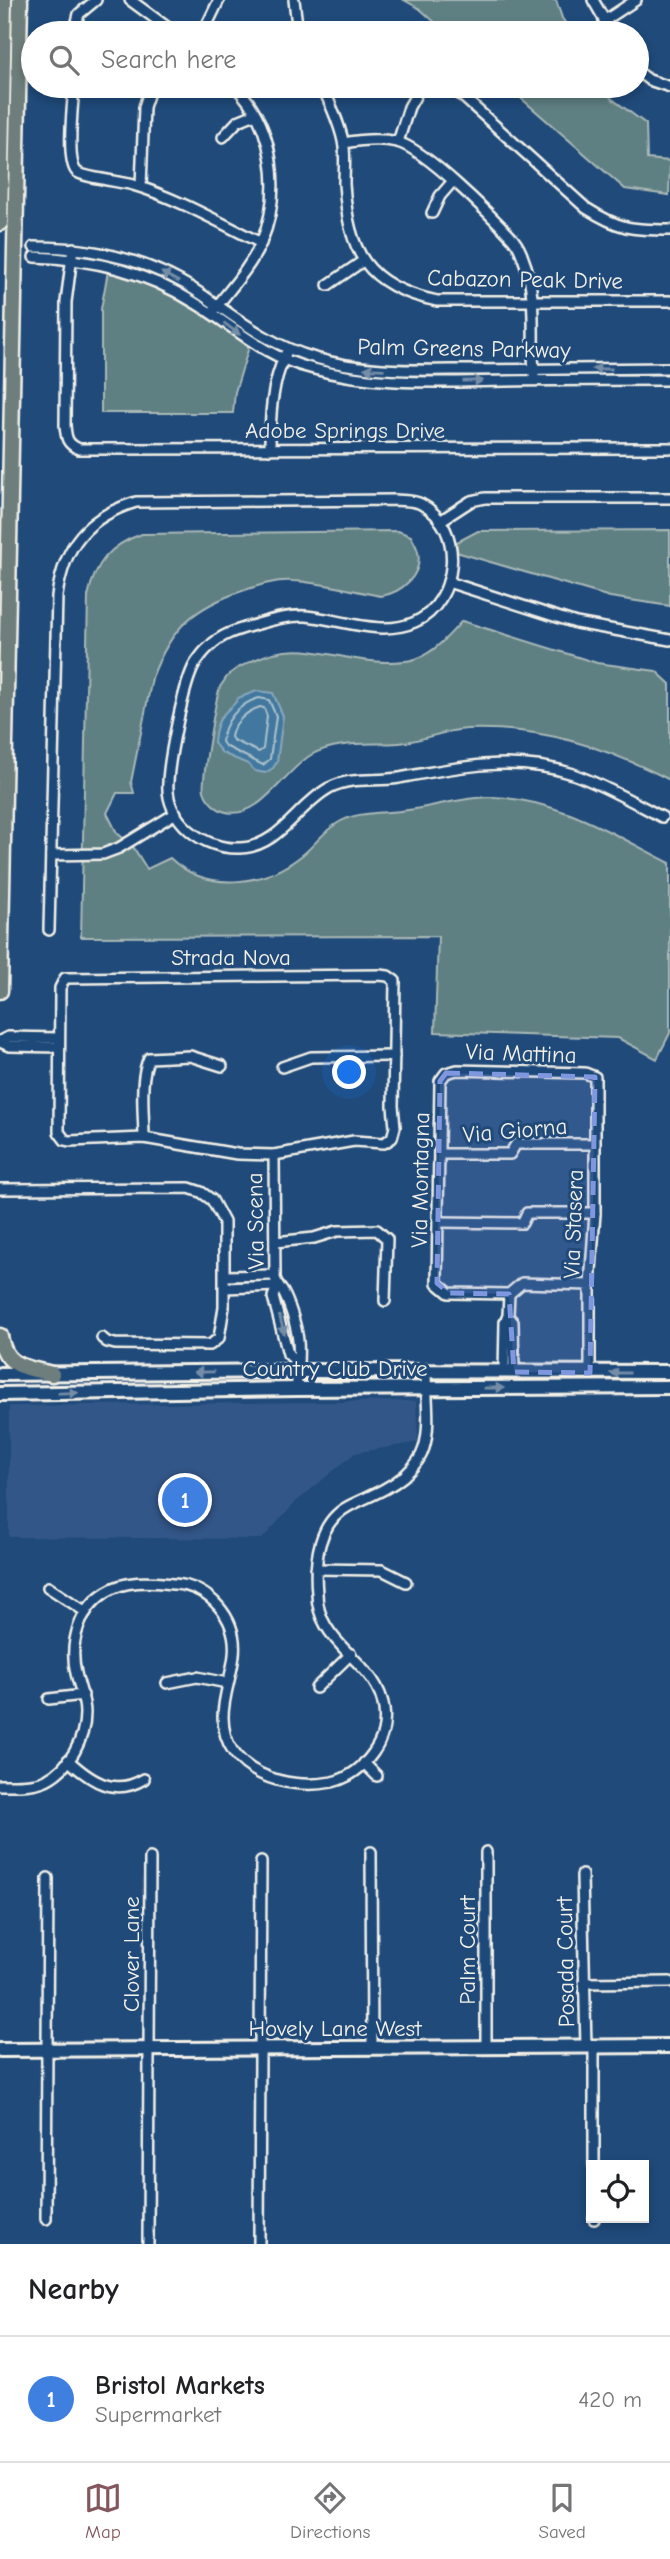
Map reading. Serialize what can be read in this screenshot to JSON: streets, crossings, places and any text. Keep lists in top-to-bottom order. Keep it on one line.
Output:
{"streets":{"main road":["Country Club Drive","Hovely Lane West"],"street":["Cabazon Peak Drive","Palm Greens Parkway","Adobe Springs Drive","Strada Nova","Via Mattina","Via Giorna","Via Montagna","Via Scena","Via Stasera","Palm Court","Clover Lane","Posada Court"]},"crossings":[["Palm Greens Parkway","Adobe Springs Drive"],["Via Mattina","Via Montagna"],["Via Mattina","Via Stasera"],["Via Giorna","Via Montagna"],["Via Giorna","Via Stasera"],["Via Scena","Country Club Drive"],["Via Stasera","Country Club Drive"],["Palm Court","Hovely Lane West"],["Clover Lane","Hovely Lane West"],["Posada Court","Hovely Lane West"]],"page":{"search":"Search here","pins":"1","heading":"Nearby","list":[{"mark":"1","name":"Bristol Markets","note":"Supermarket","value":"420 m"}],"nav":["Map","Directions","Saved"]}}
